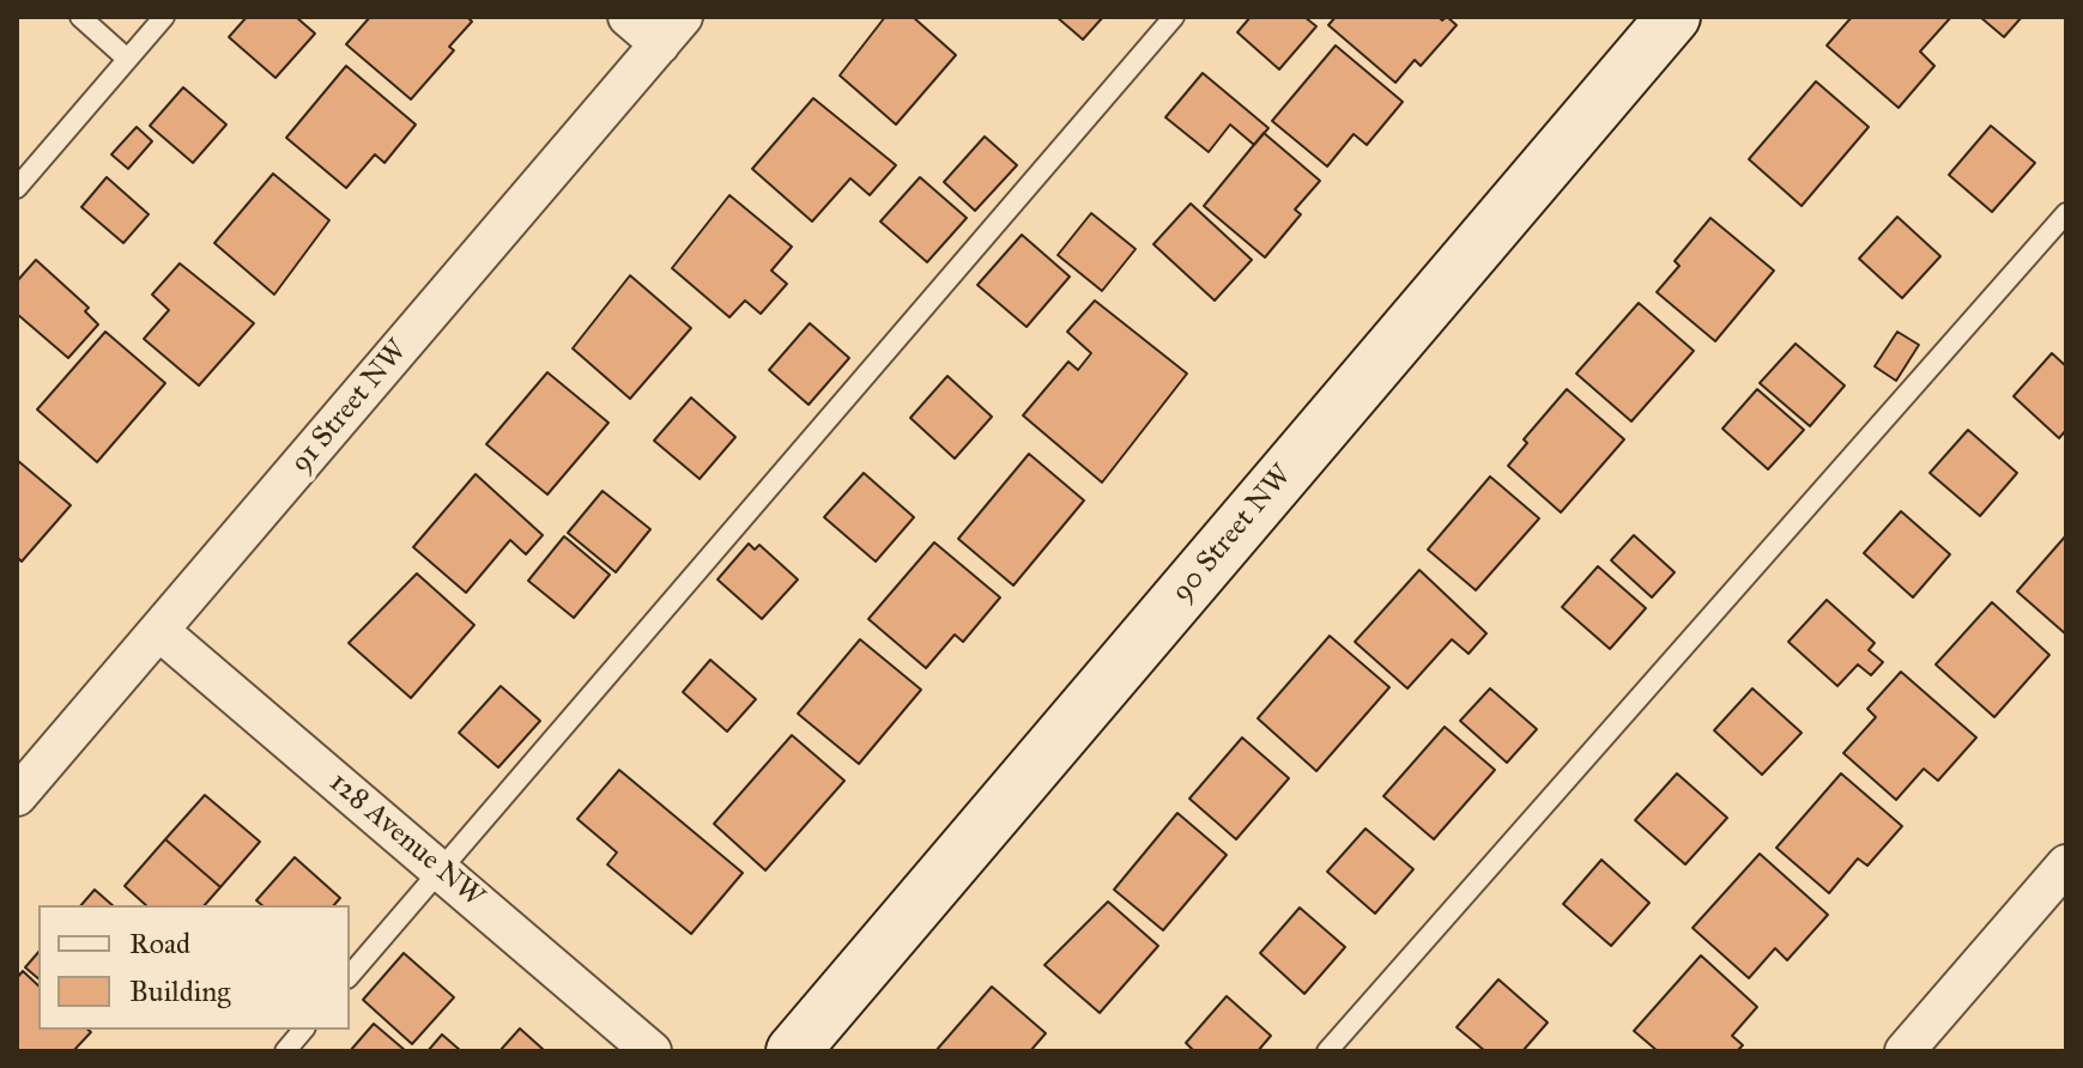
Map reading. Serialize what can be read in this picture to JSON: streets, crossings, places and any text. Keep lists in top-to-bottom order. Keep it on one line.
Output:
{"streets":{"street":["91 Street NW","90 Street NW","128 Avenue NW"]},"crossings":[["91 Street NW","128 Avenue NW"]],"legend":["Road","Building"]}
